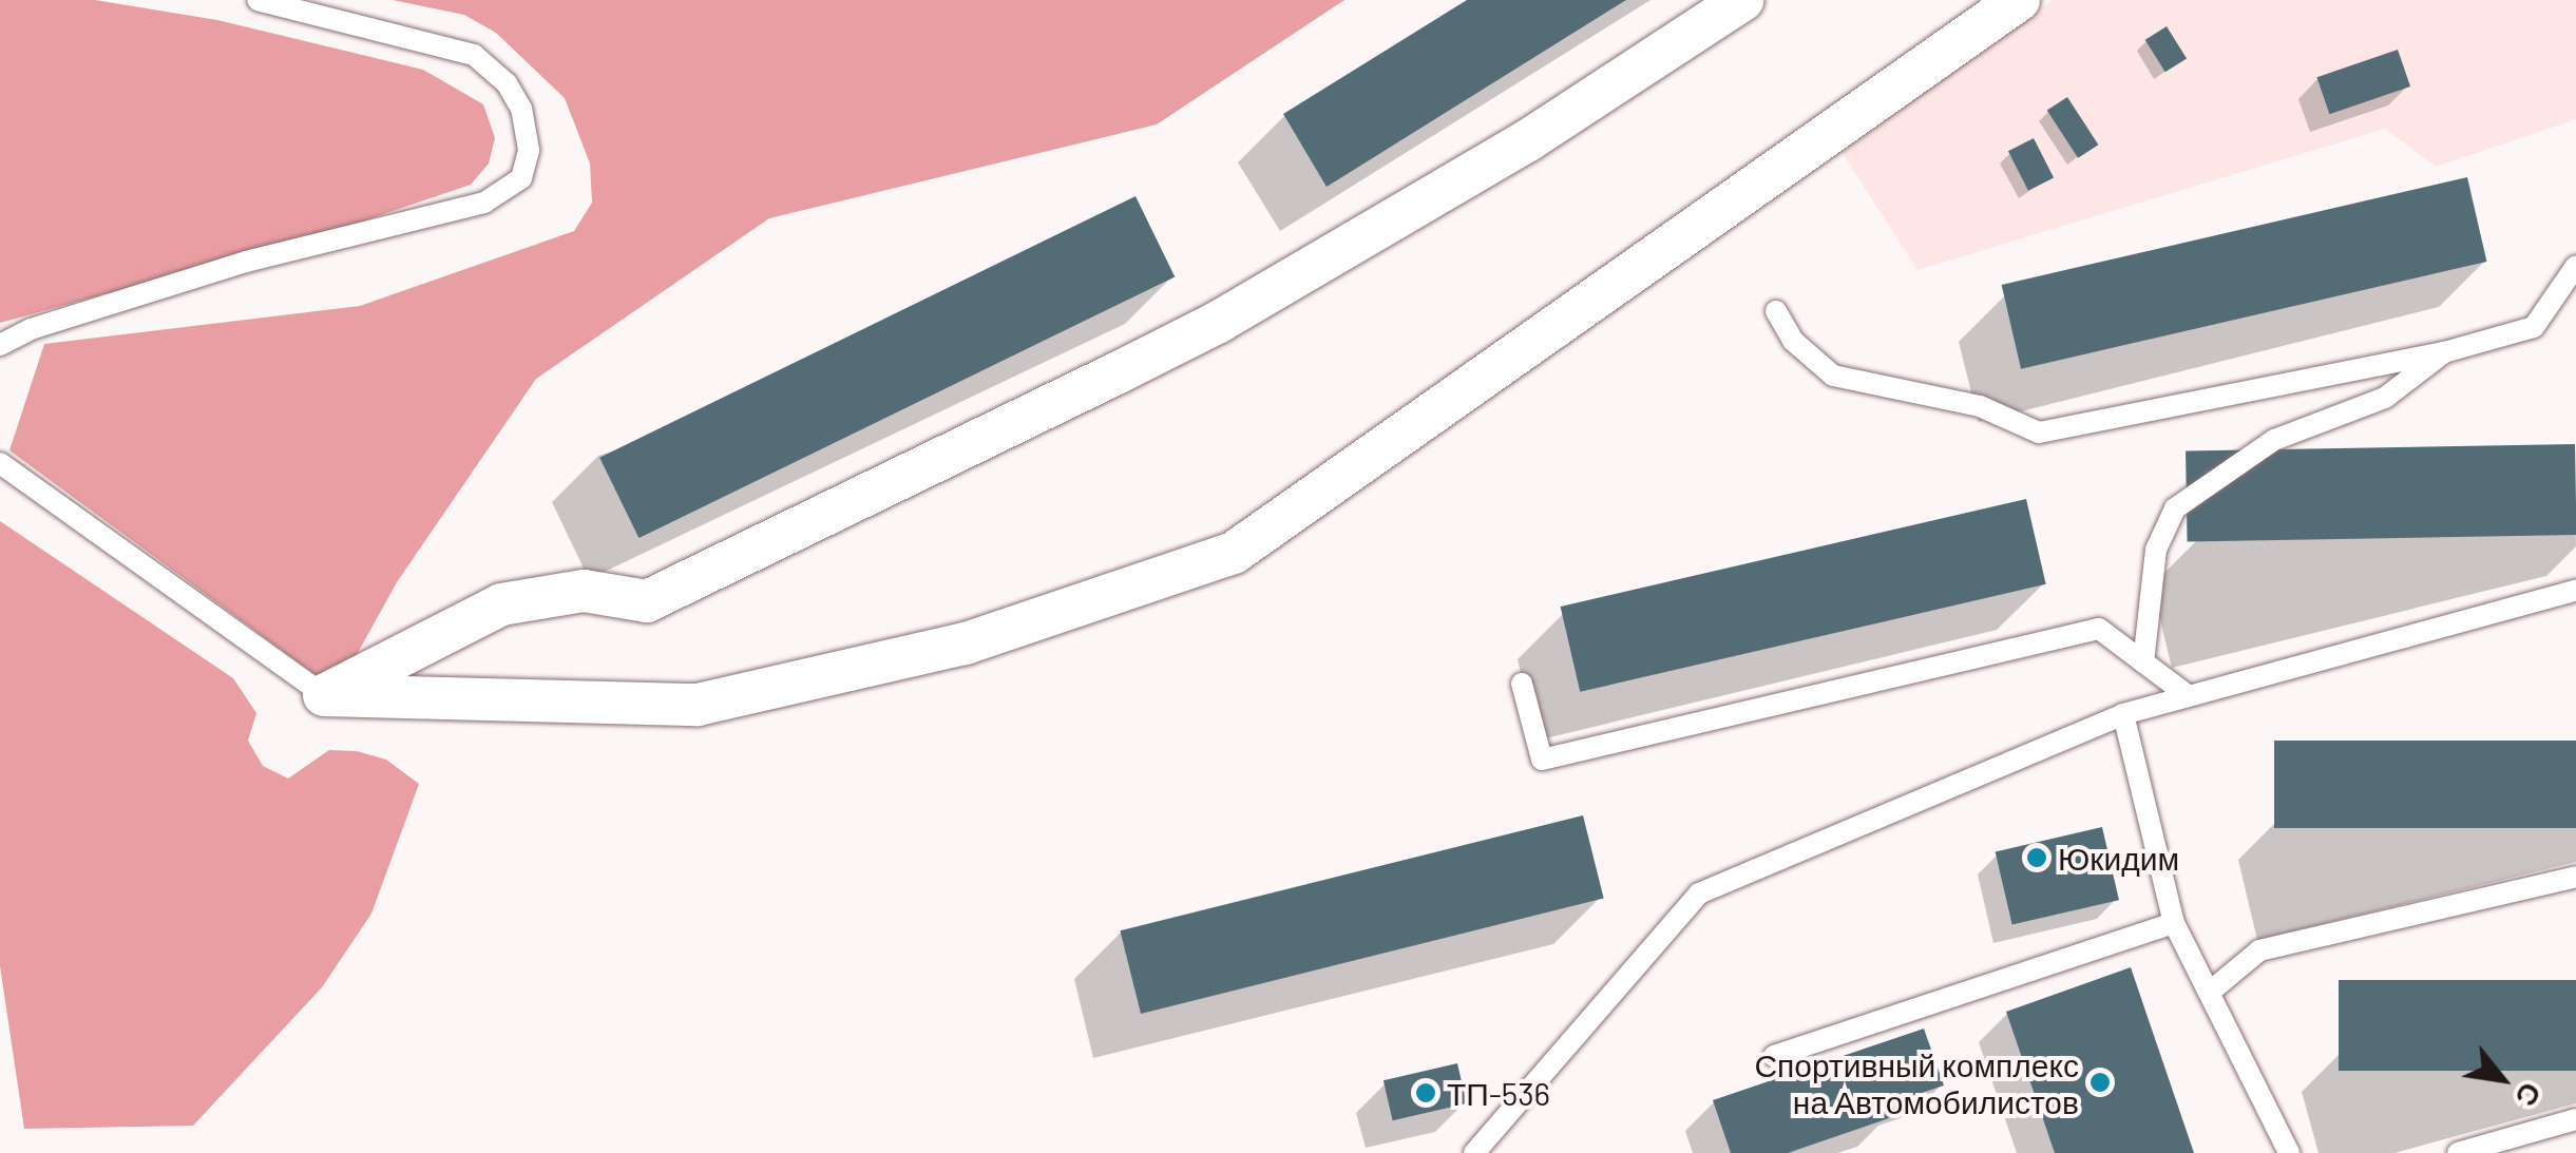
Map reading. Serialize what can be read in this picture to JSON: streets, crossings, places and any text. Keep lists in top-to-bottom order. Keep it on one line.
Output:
{"places":["Юкидим","Спортивный комплекс на Автомобилистов","ТП-536"],"north":"bottom right"}
